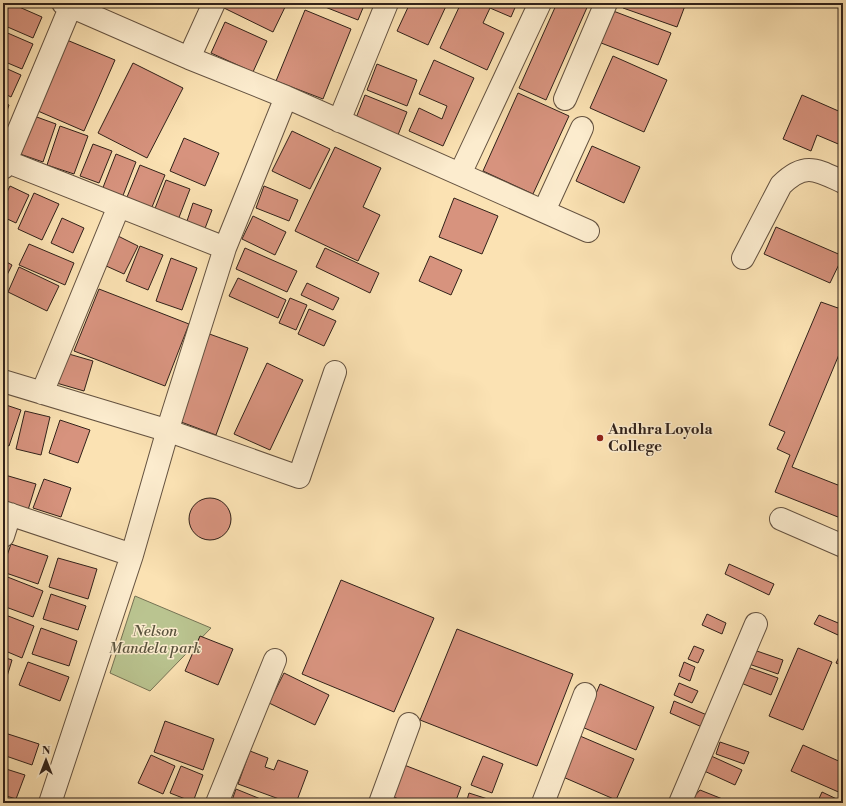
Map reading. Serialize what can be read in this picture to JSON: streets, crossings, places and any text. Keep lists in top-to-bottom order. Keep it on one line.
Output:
{"parks":["Nelson Mandela park"],"places":["Andhra Loyola College"],"north":"top"}
